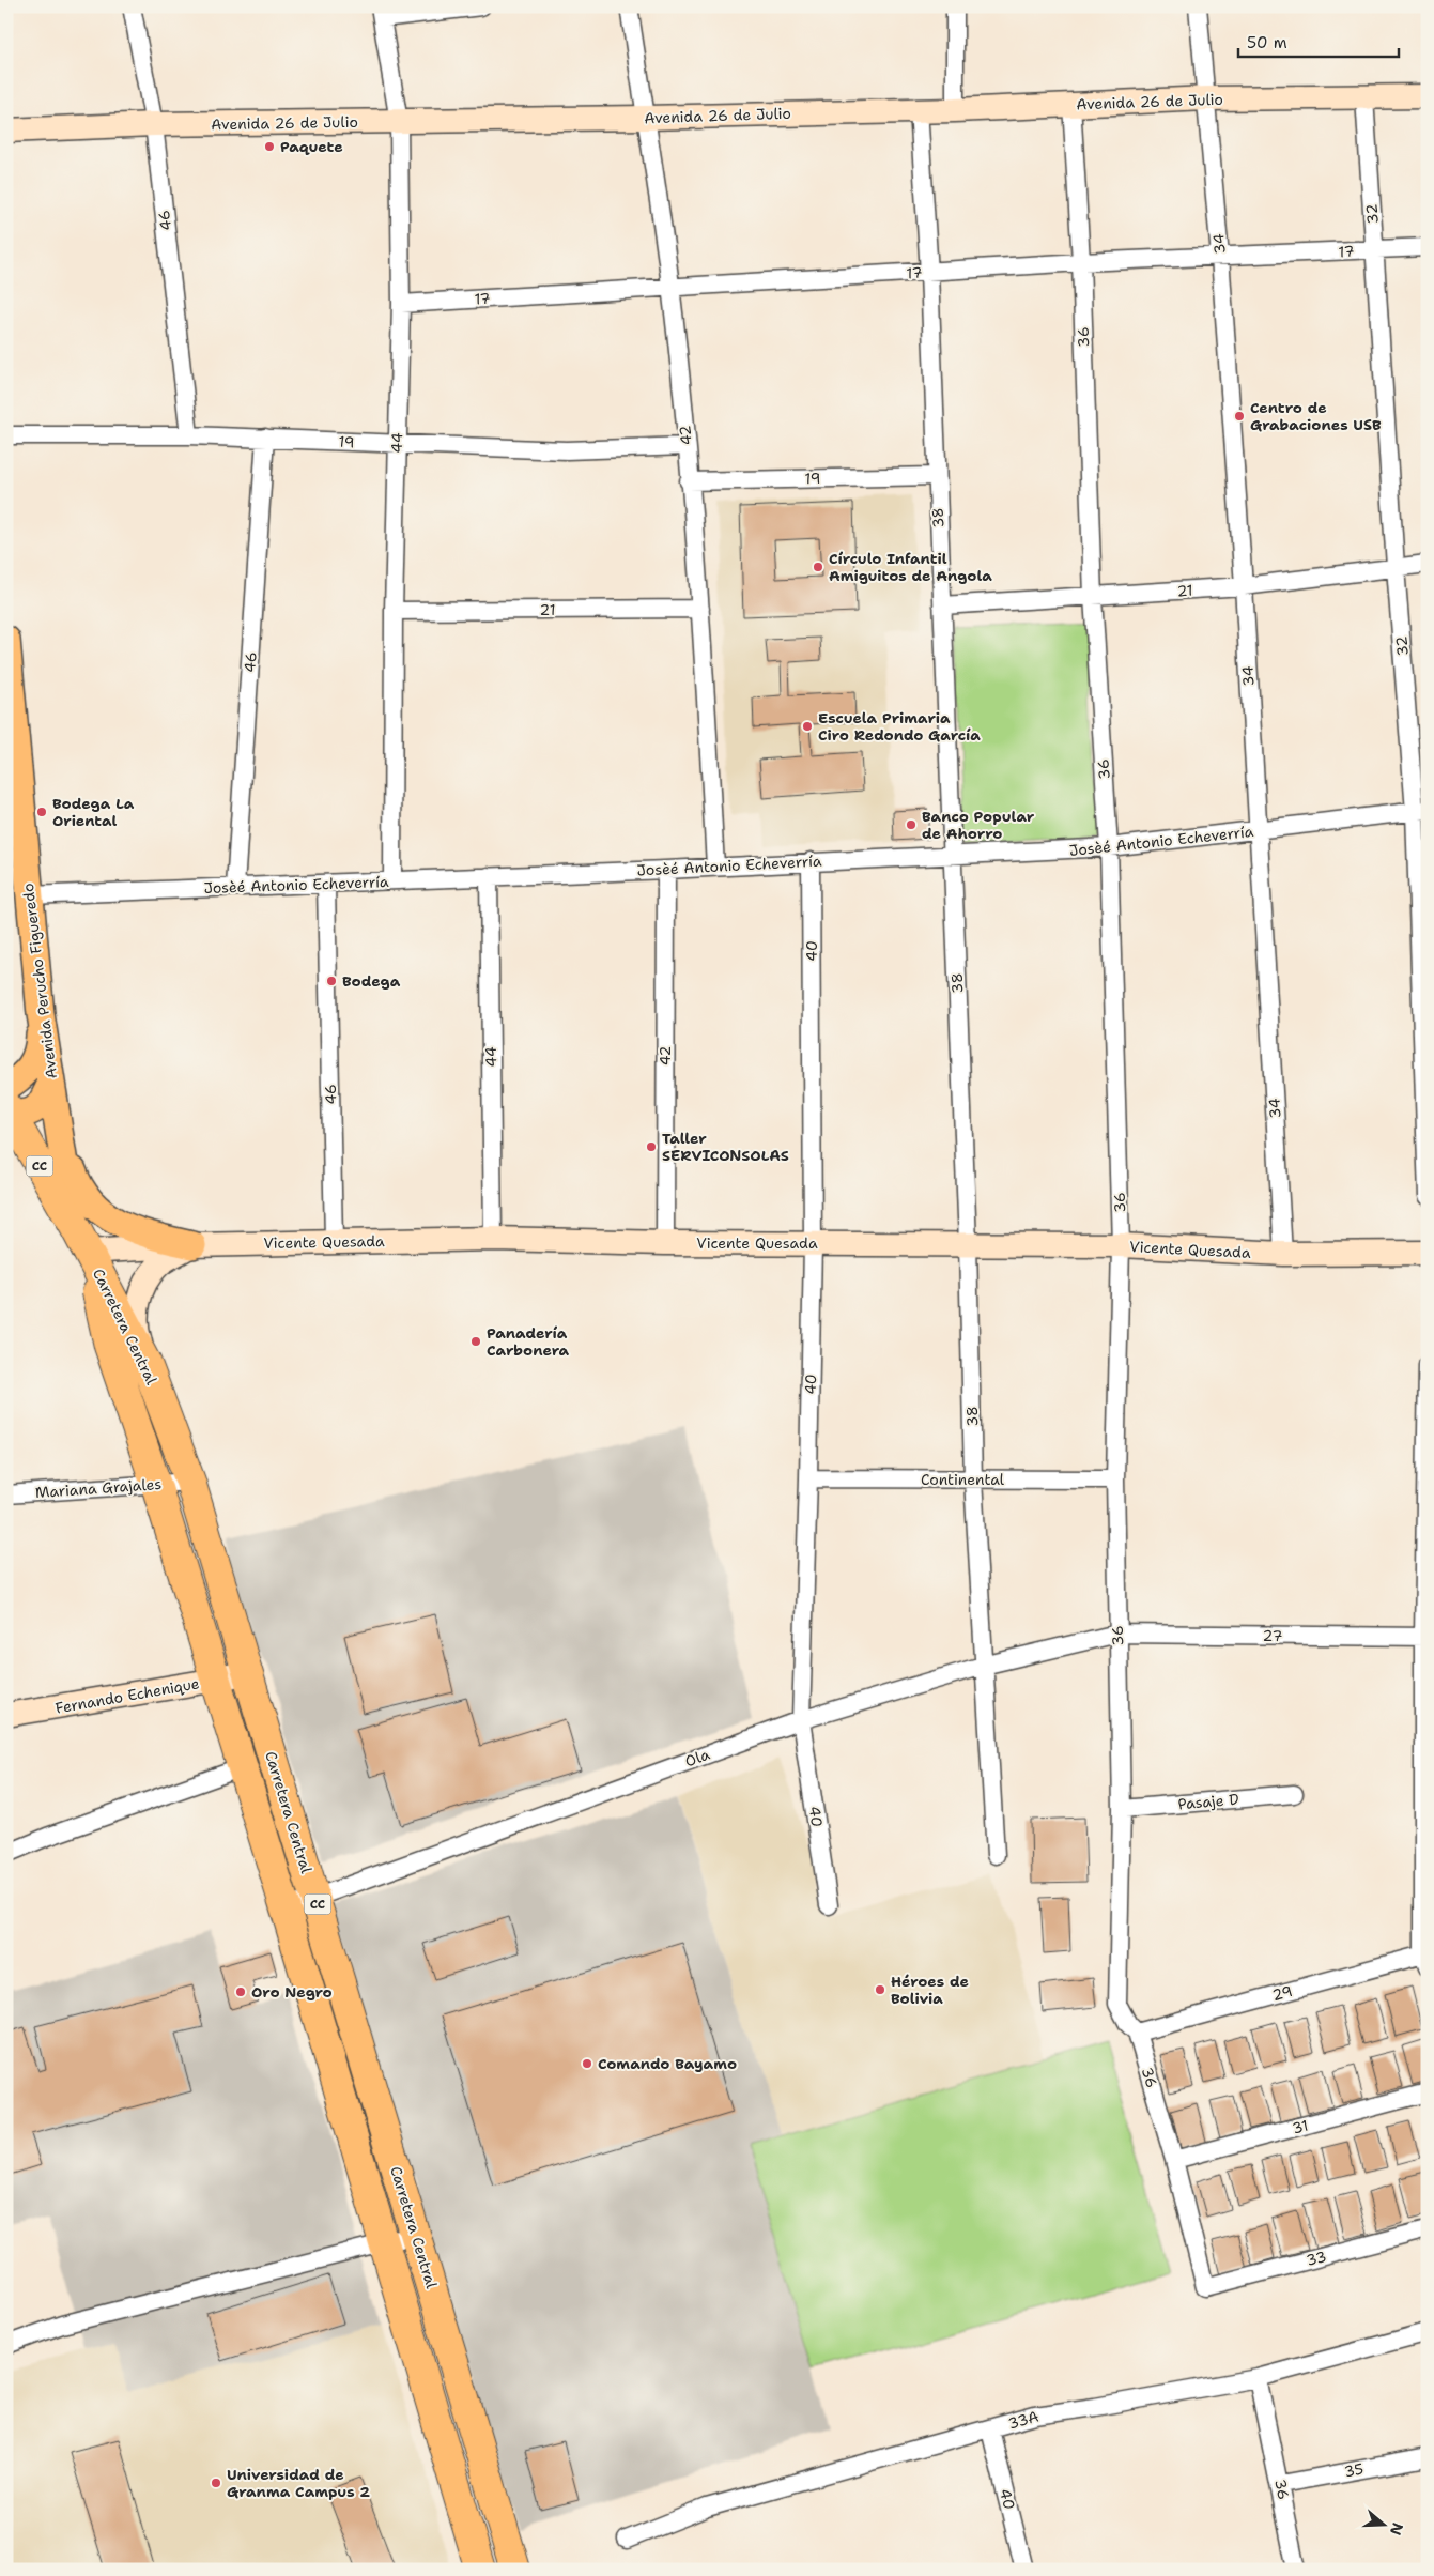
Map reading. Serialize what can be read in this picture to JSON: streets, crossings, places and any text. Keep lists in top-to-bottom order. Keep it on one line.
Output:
{"streets":{"highway":["CC","Carretera Central"],"main road":["Avenida Perucho Figueredo"],"street":["Avenida 26 de Julio","32","46","34","17","36","42","19","44","38","21","Josèé Antonio Echeverría","40","Vicente Quesada","Continental","Mariana Grajales","27","Fernando Echenique","Ola","Pasaje D","29","31","33","33A","35"]},"crossings":[["Avenida 26 de Julio","32"],["Avenida 26 de Julio","46"],["Avenida 26 de Julio","34"],["Avenida 26 de Julio","36"],["Avenida 26 de Julio","42"],["Avenida 26 de Julio","44"],["Avenida 26 de Julio","38"],["32","17"],["32","21"],["32","Josèé Antonio Echeverría"],["46","19"],["46","Josèé Antonio Echeverría"],["46","Vicente Quesada"],["34","17"],["34","21"],["34","Josèé Antonio Echeverría"],["34","Vicente Quesada"],["17","36"],["17","42"],["17","44"],["17","38"],["36","21"],["36","Josèé Antonio Echeverría"],["36","Vicente Quesada"],["36","Continental"],["36","27"],["36","Ola"],["36","Pasaje D"],["36","29"],["36","31"],["36","33"],["36","33A"],["36","35"],["42","19"],["42","21"],["42","Josèé Antonio Echeverría"],["42","Vicente Quesada"],["19","44"],["19","38"],["44","21"],["44","Josèé Antonio Echeverría"],["44","Vicente Quesada"],["38","21"],["38","Josèé Antonio Echeverría"],["38","Vicente Quesada"],["38","Continental"],["38","Ola"],["Josèé Antonio Echeverría","40"],["Josèé Antonio Echeverría","Avenida Perucho Figueredo"],["40","Vicente Quesada"],["40","Continental"],["40","Ola"],["40","33A"],["Avenida Perucho Figueredo","Carretera Central"],["Vicente Quesada","Carretera Central"],["Carretera Central","Mariana Grajales"],["Carretera Central","Fernando Echenique"],["Carretera Central","Ola"],["27","Ola"]],"places":["Paquete","Centro de Grabaciones USB","Círculo Infantil Amiguitos de Angola","Escuela Primaria Ciro Redondo García","Bodega La Oriental","Banco Popular de Ahorro","Bodega","Taller SERVICONSOLAS","Panadería Carbonera","Héroes de Bolivia","Oro Negro","Comando Bayamo","Universidad de Granma Campus 2"],"scale_bar":"50 m","north":"right"}
